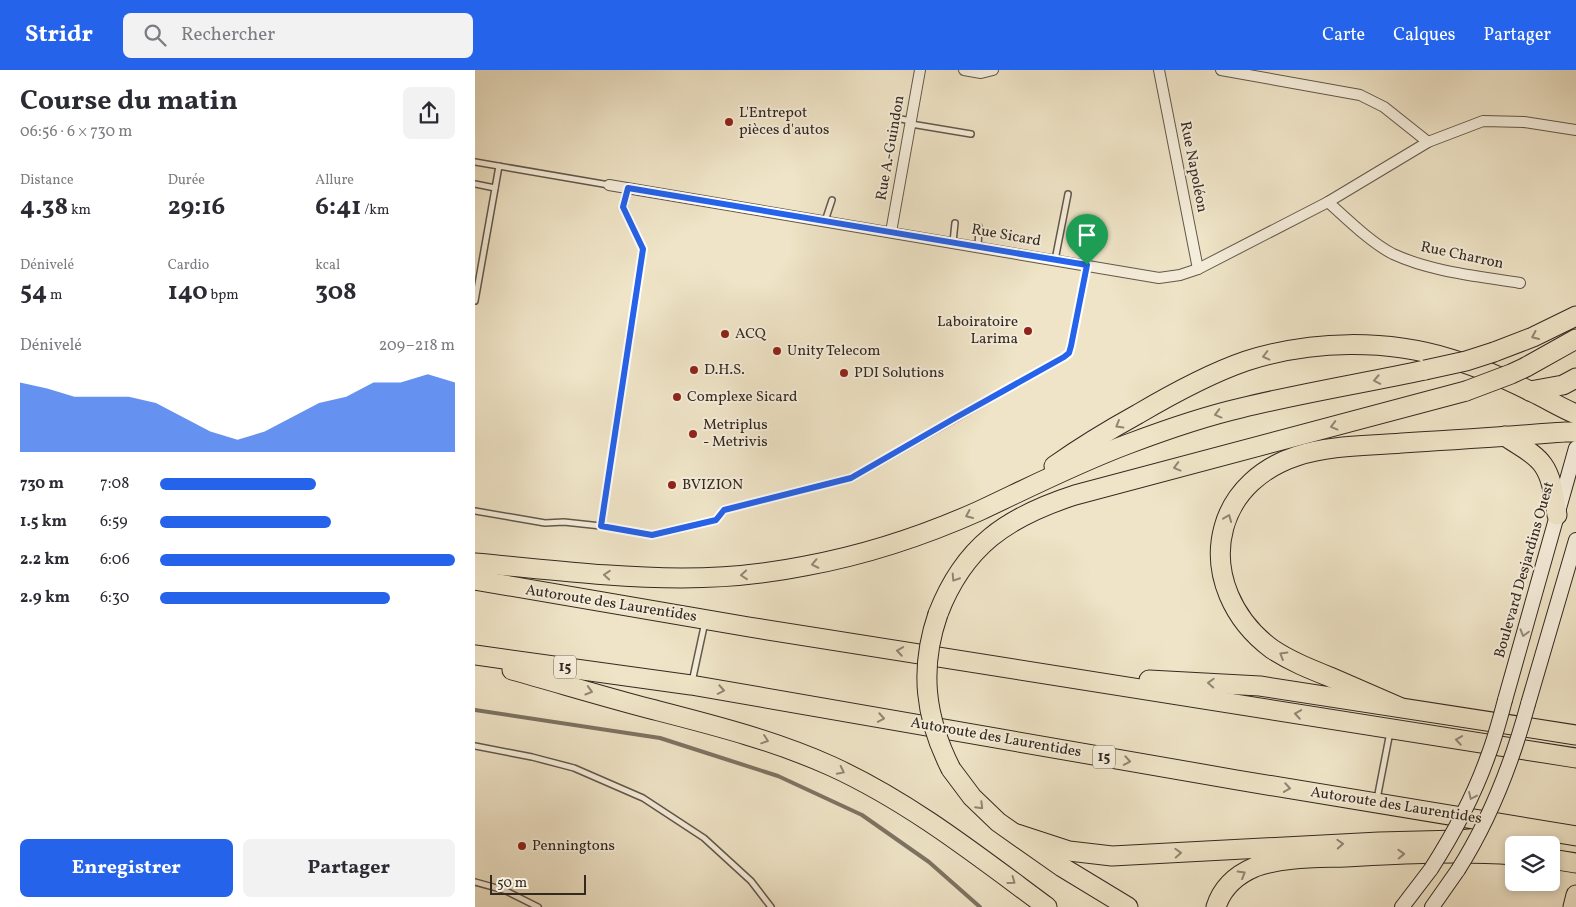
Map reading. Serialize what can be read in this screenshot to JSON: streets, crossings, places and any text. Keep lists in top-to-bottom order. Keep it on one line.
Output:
{"streets":{"highway":["Autoroute des Laurentides","15"],"street":["Rue A.-Guindon","Rue Napoléon","Rue Sicard","Rue Charron","Boulevard Desjardins Ouest"]},"crossings":[["Rue A.-Guindon","Rue Sicard"],["Rue Napoléon","Rue Sicard"],["Rue Sicard","Rue Charron"]],"places":["L'Entrepot pièces d'autos","Laboiratoire Larima","ACQ","Unity Telecom","D.H.S.","PDI Solutions","Complexe Sicard","Metriplus - Metrivis","BVIZION","Penningtons"],"scale_bar":"50 m","page":{"header":"Stridr","search":"Rechercher","nav":["Carte","Calques","Partager"],"heading":["Course du matin","06:56 · 6 × 730 m"],"stats":[["Distance","4.38 km"],["Durée","29:16"],["Allure","6:41 /km"],["Dénivelé","54 m"],["Cardio","140 bpm"],["kcal","308"]],"chart":["Dénivelé","209–218 m"],"list":[{"name":"730 m","note":"7:08"},{"name":"1.5 km","note":"6:59"},{"name":"2.2 km","note":"6:06"},{"name":"2.9 km","note":"6:30"}],"buttons":["Enregistrer","Partager"],"scale":"50 m"}}
